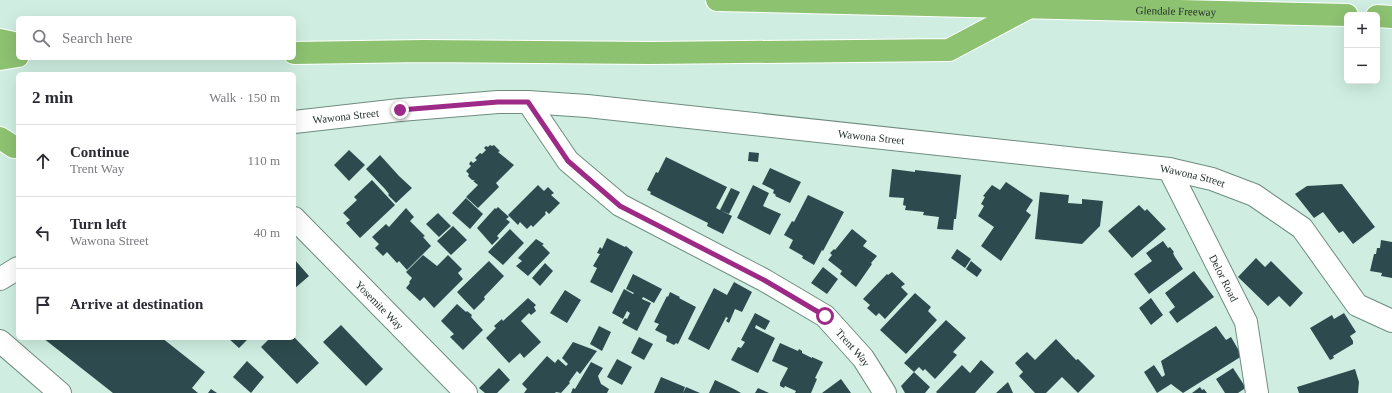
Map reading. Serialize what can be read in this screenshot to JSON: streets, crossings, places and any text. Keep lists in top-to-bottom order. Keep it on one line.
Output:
{"streets":{"highway":["Glendale Freeway"],"street":["Wawona Street","Delor Road","Yosemite Way","Trent Way"]},"crossings":[["Wawona Street","Delor Road"],["Wawona Street","Trent Way"]],"page":{"map_buttons":["+","−"],"search":"Search here","heading":["2 min","Walk · 150 m"],"list":[["Continue","Trent Way","110 m"],["Turn left","Wawona Street","40 m"],"Arrive at destination"]}}
